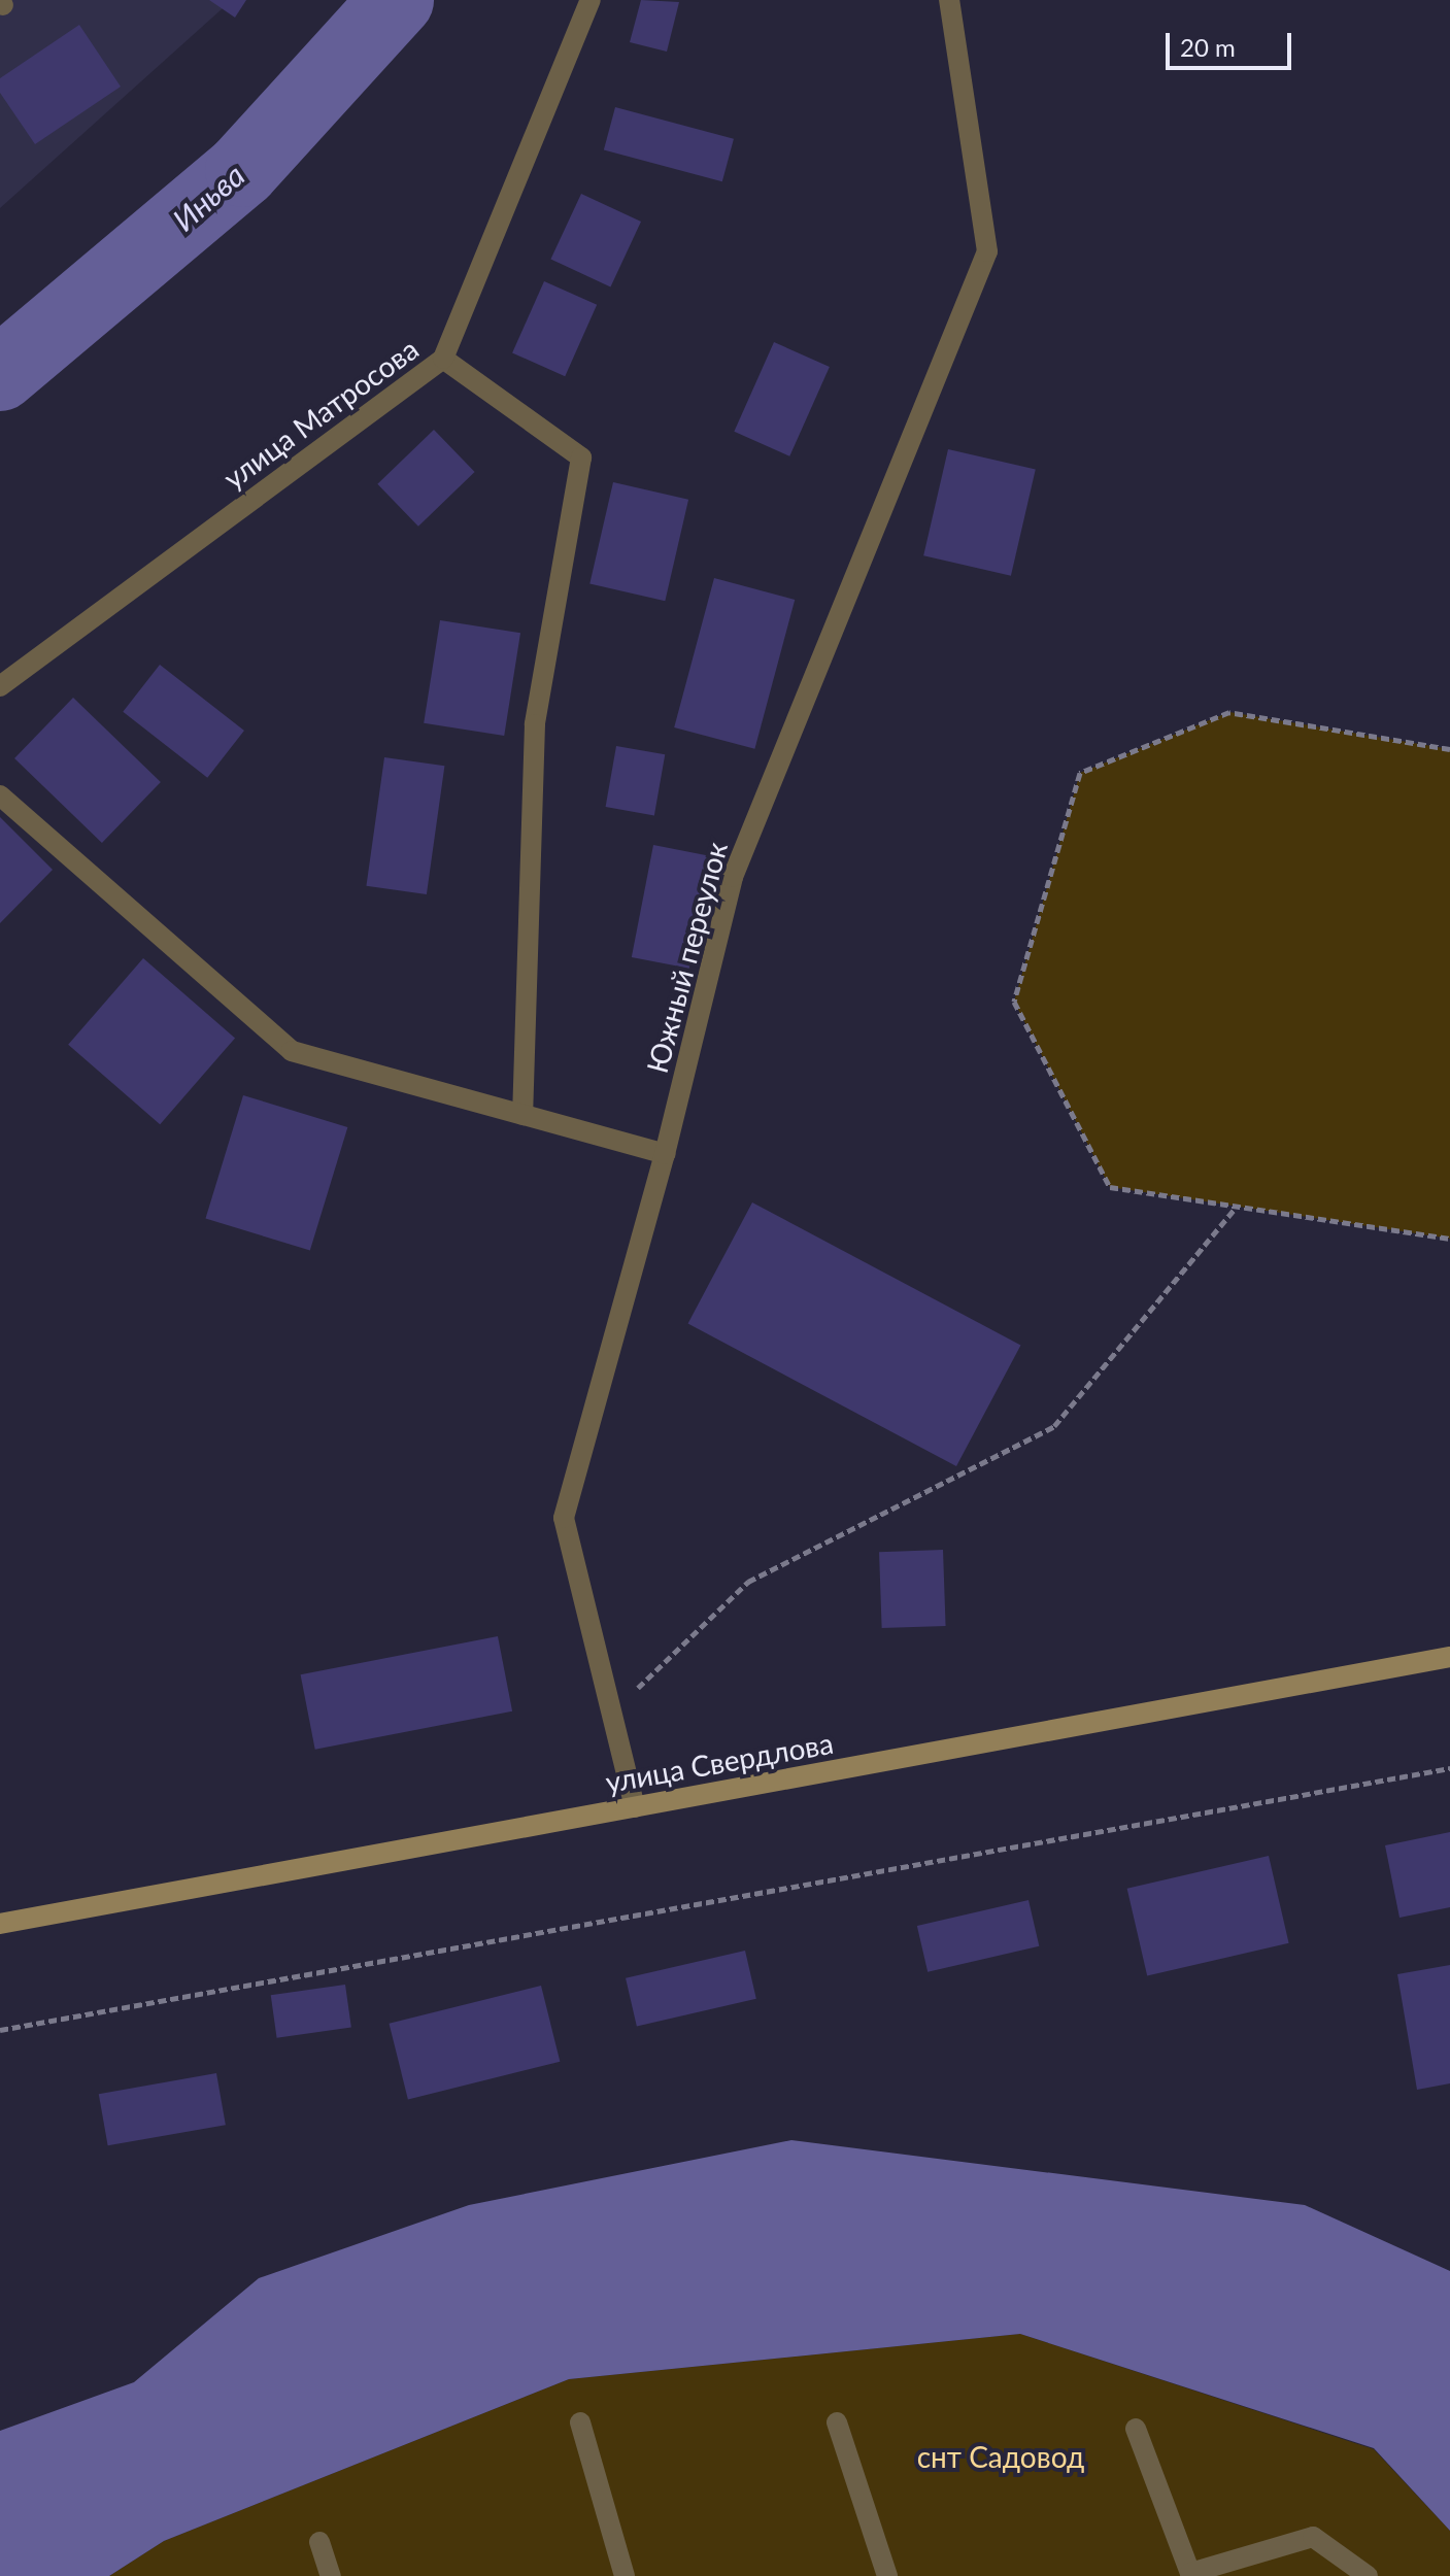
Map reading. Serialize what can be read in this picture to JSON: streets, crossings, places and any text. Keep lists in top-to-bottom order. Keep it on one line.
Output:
{"streets":{"main road":["улица Свердлова"],"street":["улица Матросова","Южный переулок"]},"crossings":[["Южный переулок","улица Свердлова"]],"water":["Иньва"],"parks":["снт Садовод"],"scale_bar":"20 m"}
